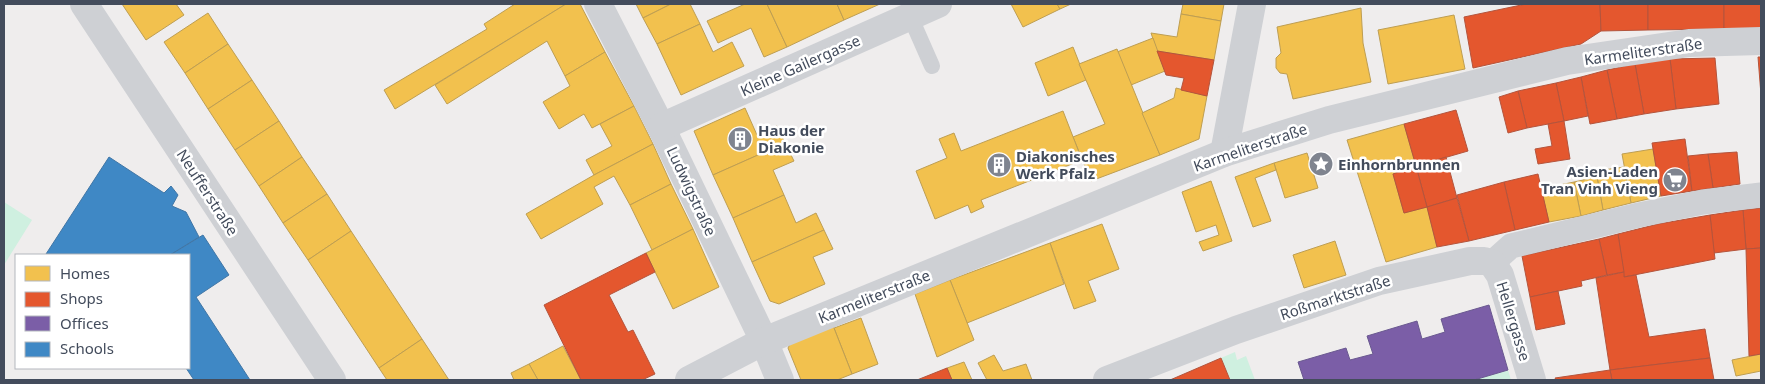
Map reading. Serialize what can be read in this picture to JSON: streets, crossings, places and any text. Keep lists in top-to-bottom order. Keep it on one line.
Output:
{"streets":{"street":["Karmeliterstraße","Kleine Gailergasse","Ludwigstraße","Neufferstraße","Roßmarktstraße","Hellergasse"]},"crossings":[["Karmeliterstraße","Ludwigstraße"],["Kleine Gailergasse","Ludwigstraße"],["Roßmarktstraße","Hellergasse"]],"places":{"building":["Haus der Diakonie","Diakonisches Werk Pfalz"],"place":["Einhornbrunnen"],"supermarket":["Asien-Laden Tran Vinh Vieng"]},"legend":["Homes","Shops","Offices","Schools"]}
